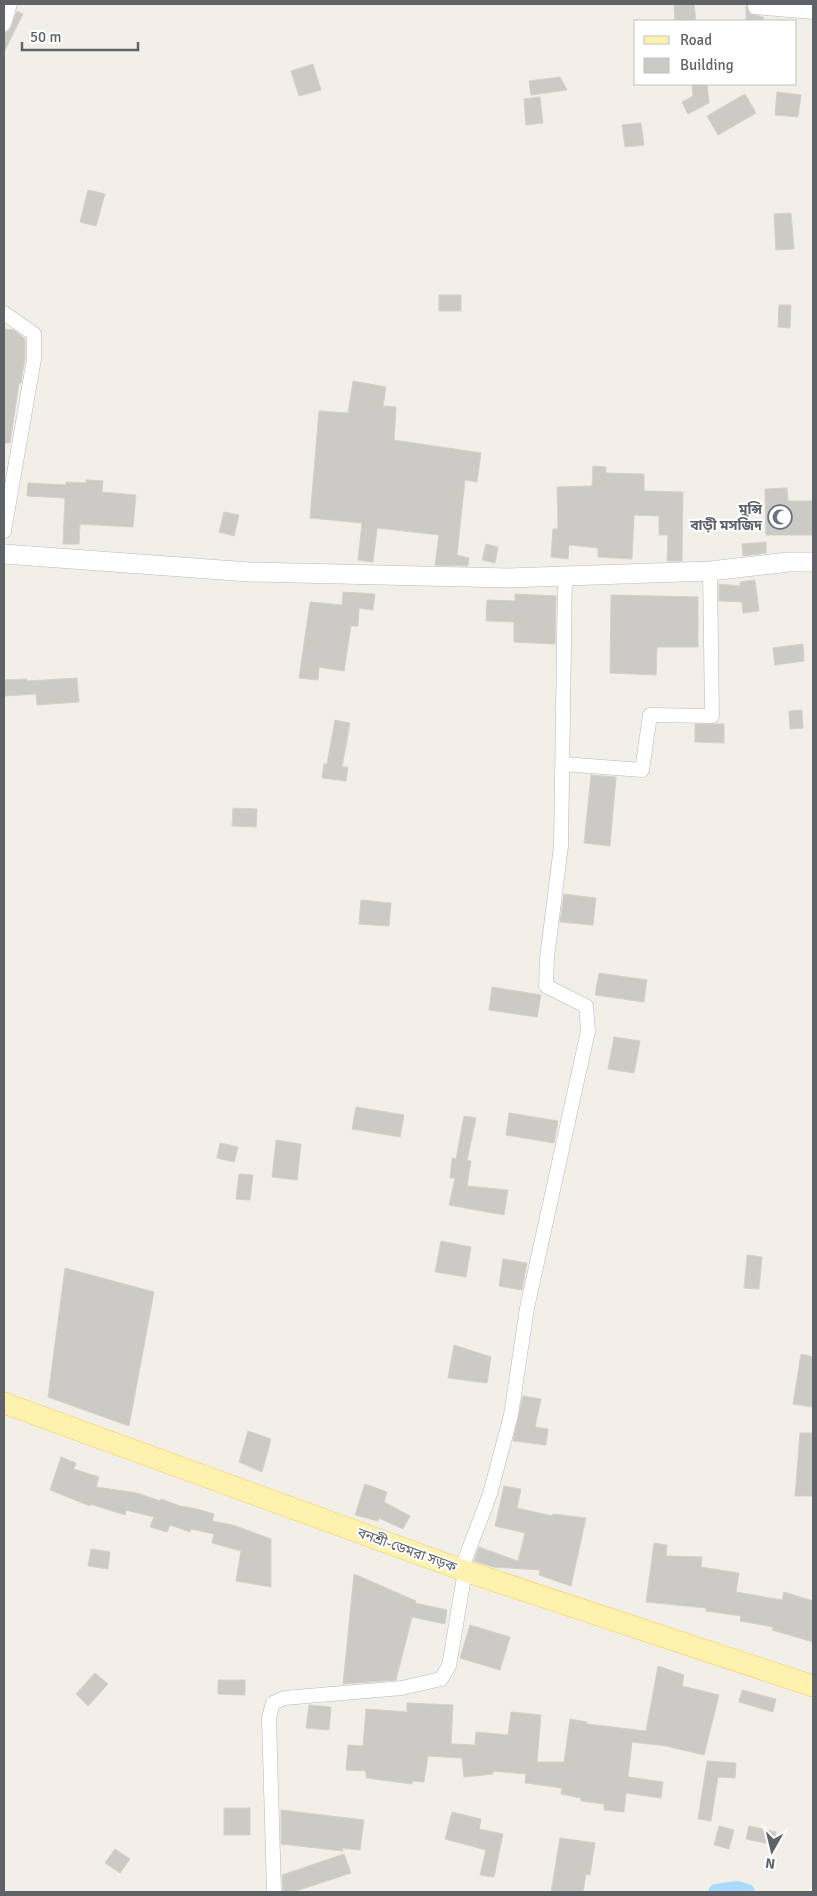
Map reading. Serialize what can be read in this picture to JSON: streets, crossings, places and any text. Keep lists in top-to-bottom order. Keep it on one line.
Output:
{"streets":{"main road":["বনশ্রী-ডেমরা সড়ক"]},"places":{"mosque":["মুন্সি বাড়ী মসজিদ"]},"legend":["Road","Building"],"scale_bar":"50 m","north":"bottom"}
